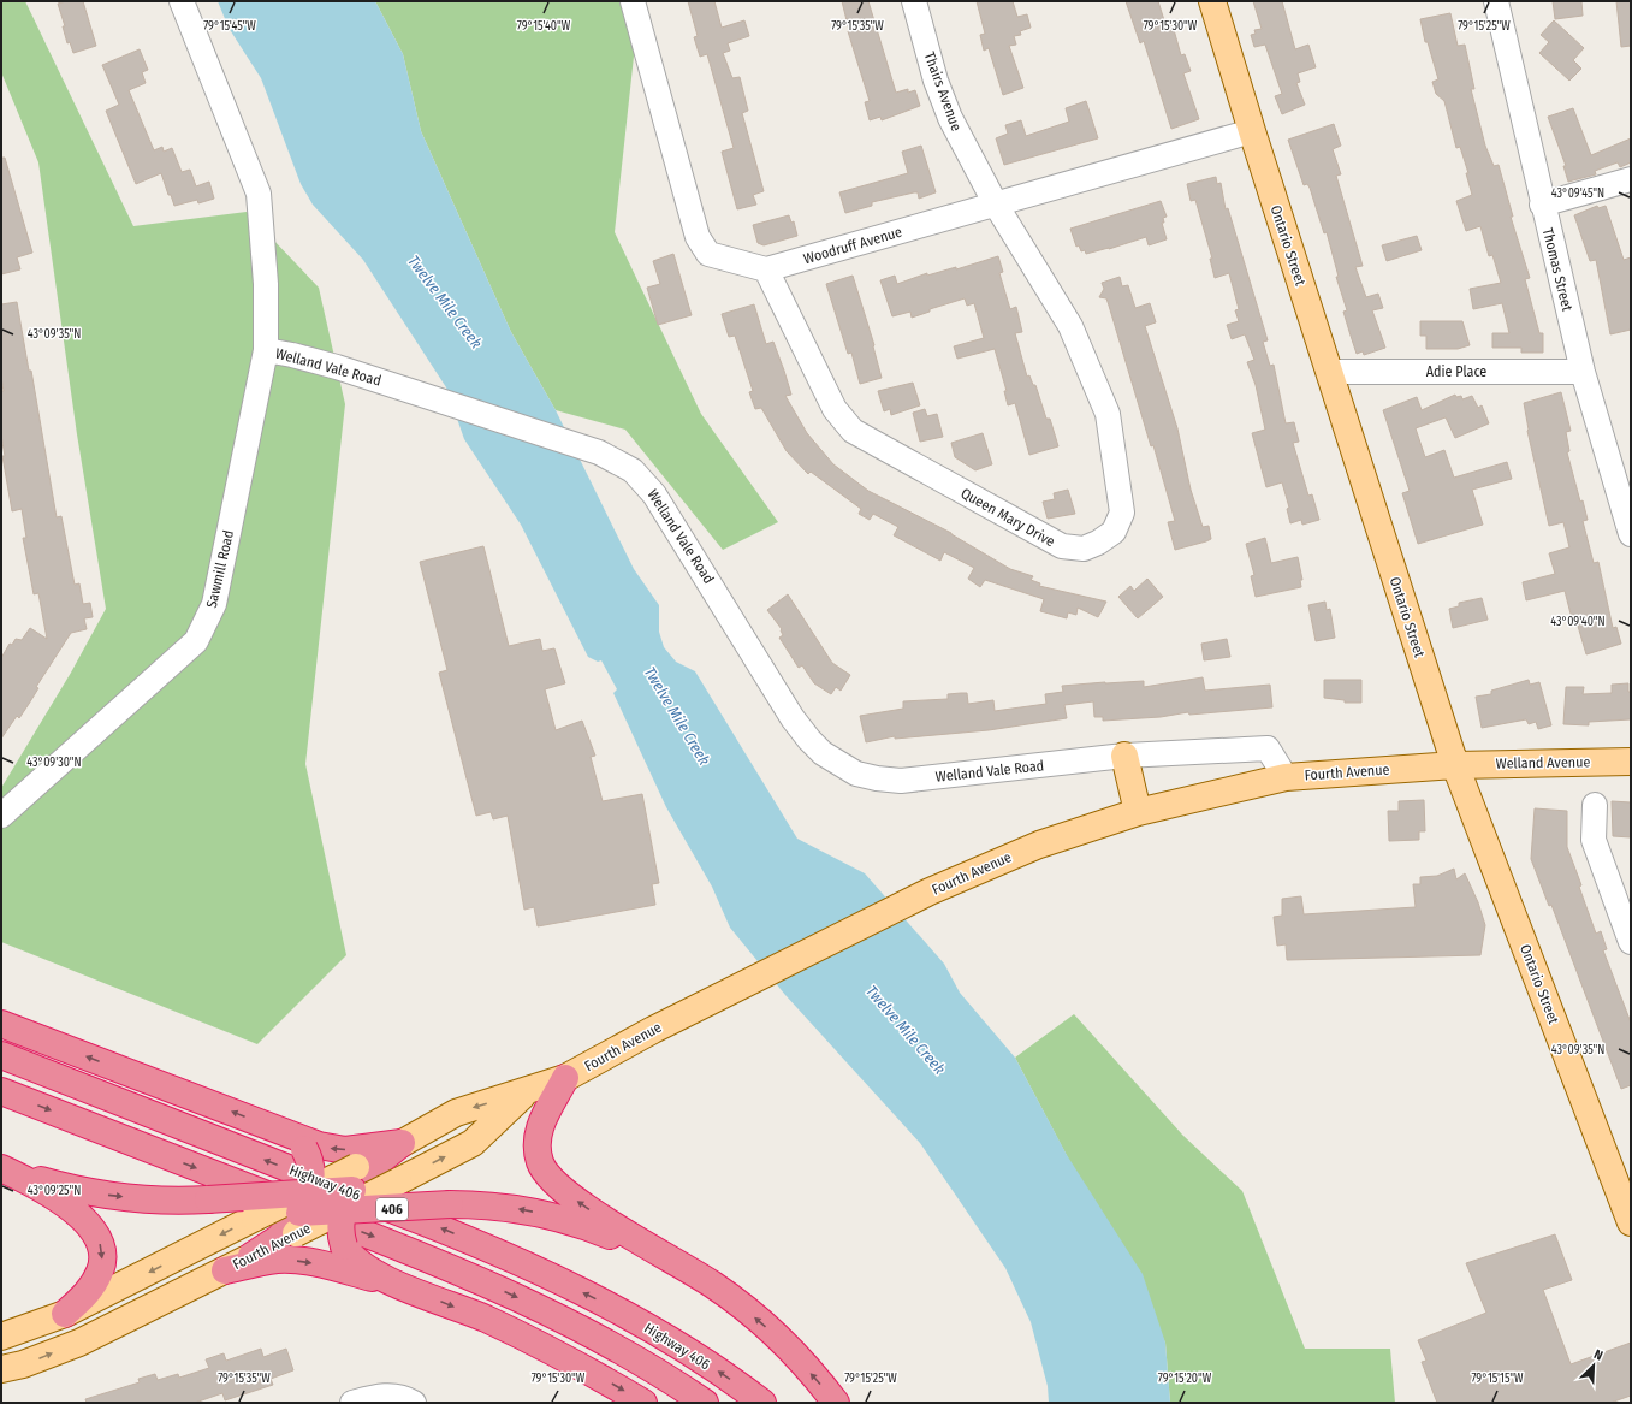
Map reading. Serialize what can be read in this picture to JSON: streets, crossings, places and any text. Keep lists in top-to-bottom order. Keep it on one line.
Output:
{"streets":{"highway":["Highway 406","406"],"main road":["Ontario Street","Welland Avenue","Fourth Avenue"],"street":["Thairs Avenue","Woodruff Avenue","Thomas Street","Welland Vale Road","Adie Place","Queen Mary Drive","Sawmill Road"]},"crossings":[["Thairs Avenue","Woodruff Avenue"],["Thairs Avenue","Queen Mary Drive"],["Woodruff Avenue","Ontario Street"],["Woodruff Avenue","Queen Mary Drive"],["Ontario Street","Adie Place"],["Ontario Street","Welland Avenue"],["Ontario Street","Fourth Avenue"],["Thomas Street","Adie Place"],["Welland Vale Road","Sawmill Road"],["Welland Vale Road","Fourth Avenue"],["Welland Avenue","Fourth Avenue"]],"water":["Twelve Mile Creek"],"north":"top right","coordinates":["79°15'45\"W","79°15'40\"W","79°15'35\"W","79°15'30\"W","79°15'25\"W","43°09'45\"N","43°09'35\"N","43°09'40\"N","43°09'30\"N","43°09'25\"N","79°15'20\"W","79°15'15\"W"]}
